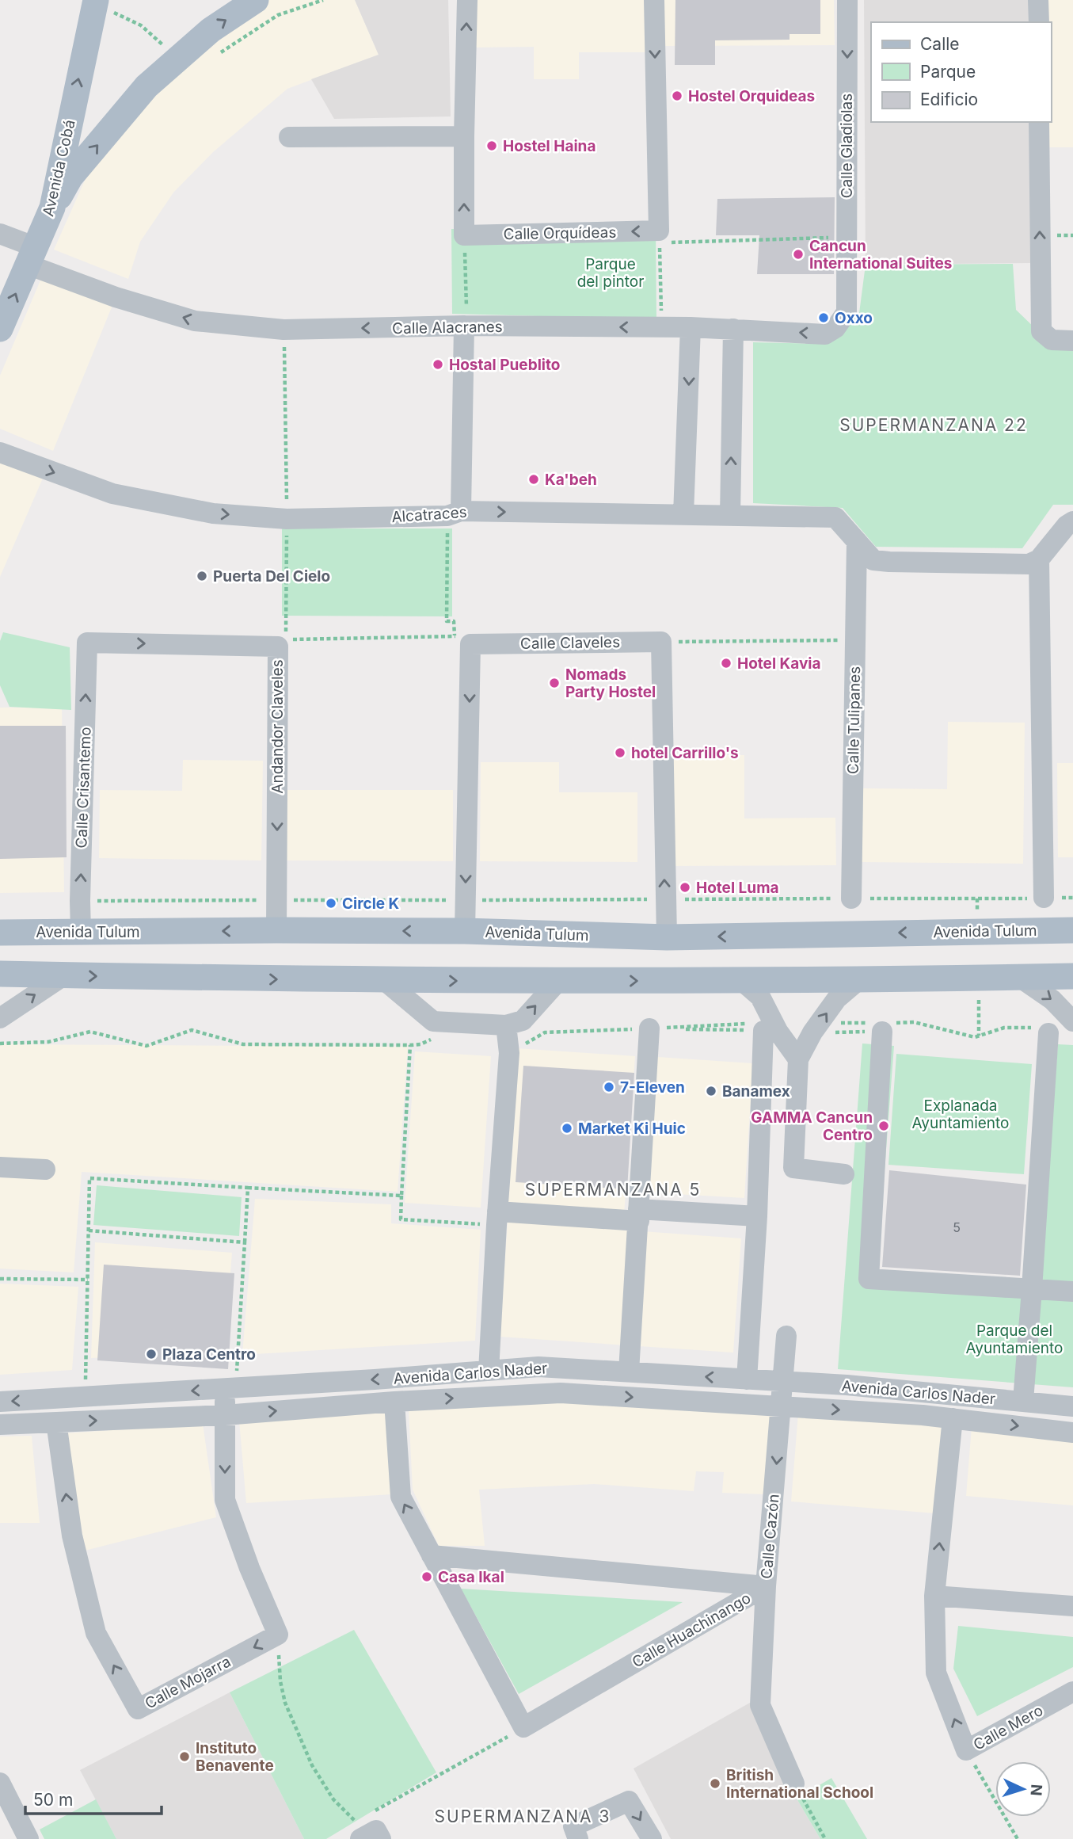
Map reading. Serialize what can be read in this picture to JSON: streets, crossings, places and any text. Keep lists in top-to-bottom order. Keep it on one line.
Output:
{"streets":{"main road":["Avenida Cobá","Avenida Tulum"],"street":["Calle Gladiolas","Calle Orquídeas","Calle Alacranes","Alcatraces","Calle Claveles","Calle Tulipanes","Andandor Claveles","Calle Crisantemo","Avenida Carlos Nader","Calle Cazón","Calle Huachinango","Calle Mojarra","Calle Mero"]},"crossings":[["Calle Gladiolas","Calle Alacranes"],["Avenida Cobá","Calle Alacranes"],["Alcatraces","Calle Tulipanes"],["Andandor Claveles","Calle Crisantemo"],["Andandor Claveles","Avenida Tulum"],["Calle Crisantemo","Avenida Tulum"],["Avenida Carlos Nader","Calle Cazón"],["Avenida Carlos Nader","Calle Mojarra"],["Avenida Carlos Nader","Calle Mero"],["Calle Cazón","Calle Huachinango"]],"one_way":["Calle Gladiolas","Avenida Cobá","Calle Orquídeas","Calle Alacranes","Alcatraces","Calle Crisantemo","Calle Cazón","Calle Mero"],"districts":["SUPERMANZANA 22","SUPERMANZANA 5","SUPERMANZANA 3"],"parks":["Parque del pintor","Explanada Ayuntamiento","Parque del Ayuntamiento"],"places":["Hostel Orquideas","Hostel Haina","Cancun International Suites","Oxxo","Hostal Pueblito","Ka'beh","Puerta Del Cielo","Hotel Kavia","Nomads Party Hostel","hotel Carrillo's","Hotel Luma","Circle K","7-Eleven","Banamex","GAMMA Cancun Centro","Market Ki Huic","Plaza Centro","Casa Ikal","Instituto Benavente","British International School"],"house_numbers":["5"],"legend":["Calle","Parque","Edificio"],"scale_bar":"50 m","north":"right"}
